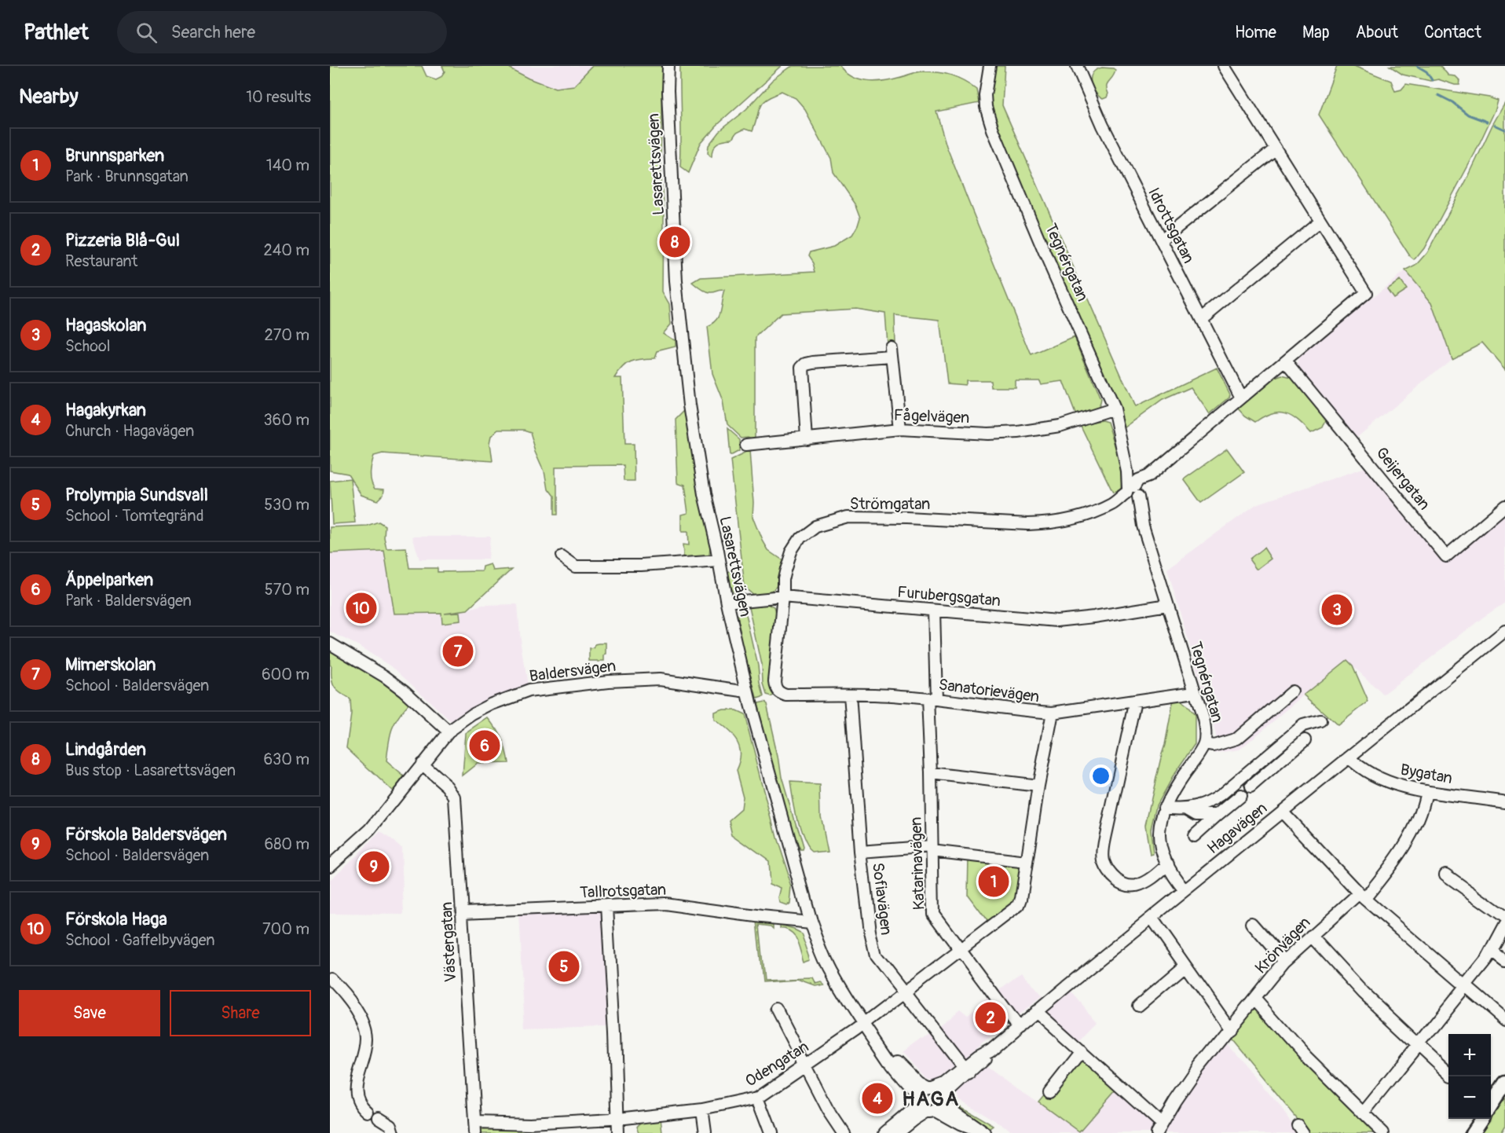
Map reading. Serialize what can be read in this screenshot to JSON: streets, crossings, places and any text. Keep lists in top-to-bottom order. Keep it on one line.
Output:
{"streets":{"street":["Lasarettsvägen","Idrottsgatan","Tegnérgatan","Fågelvägen","Geijergatan","Strömgatan","Furubergsgatan","Baldersvägen","Sanatorievägen","Bygatan","Hagavägen","Katarinavägen","Tallrotsgatan","Sofiavägen","Västergatan","Krönvägen","Odengatan"]},"crossings":[["Lasarettsvägen","Furubergsgatan"],["Lasarettsvägen","Baldersvägen"],["Lasarettsvägen","Hagavägen"],["Lasarettsvägen","Tallrotsgatan"],["Lasarettsvägen","Odengatan"],["Idrottsgatan","Strömgatan"],["Tegnérgatan","Fågelvägen"],["Tegnérgatan","Strömgatan"],["Tegnérgatan","Furubergsgatan"],["Tegnérgatan","Sanatorievägen"],["Tegnérgatan","Hagavägen"],["Geijergatan","Strömgatan"],["Strömgatan","Furubergsgatan"],["Strömgatan","Sanatorievägen"],["Furubergsgatan","Katarinavägen"],["Baldersvägen","Västergatan"],["Sanatorievägen","Katarinavägen"],["Sanatorievägen","Sofiavägen"],["Bygatan","Hagavägen"],["Bygatan","Krönvägen"],["Hagavägen","Katarinavägen"],["Hagavägen","Sofiavägen"],["Katarinavägen","Odengatan"],["Tallrotsgatan","Västergatan"],["Sofiavägen","Odengatan"],["Västergatan","Odengatan"]],"districts":["HAGA"],"page":{"header":"Pathlet","search":"Search here","nav":["Home","Map","About","Contact"],"heading":["Nearby","10 results"],"list":[{"mark":"1","name":"Brunnsparken","note":"Park · Brunnsgatan","value":"140 m"},{"mark":"2","name":"Pizzeria Blå-Gul","note":"Restaurant","value":"240 m"},{"mark":"3","name":"Hagaskolan","note":"School","value":"270 m"},{"mark":"4","name":"Hagakyrkan","note":"Church · Hagavägen","value":"360 m"},{"mark":"5","name":"Prolympia Sundsvall","note":"School · Tomtegränd","value":"530 m"},{"mark":"6","name":"Äppelparken","note":"Park · Baldersvägen","value":"570 m"},{"mark":"7","name":"Mimerskolan","note":"School · Baldersvägen","value":"600 m"},{"mark":"8","name":"Lindgården","note":"Bus stop · Lasarettsvägen","value":"630 m"},{"mark":"9","name":"Förskola Baldersvägen","note":"School · Baldersvägen","value":"680 m"},{"mark":"10","name":"Förskola Haga","note":"School · Gaffelbyvägen","value":"700 m"}],"pins":["8","10","3","7","6","9","1","5","2","4"],"buttons":["Save","Share"],"map_buttons":["+","−"]}}
